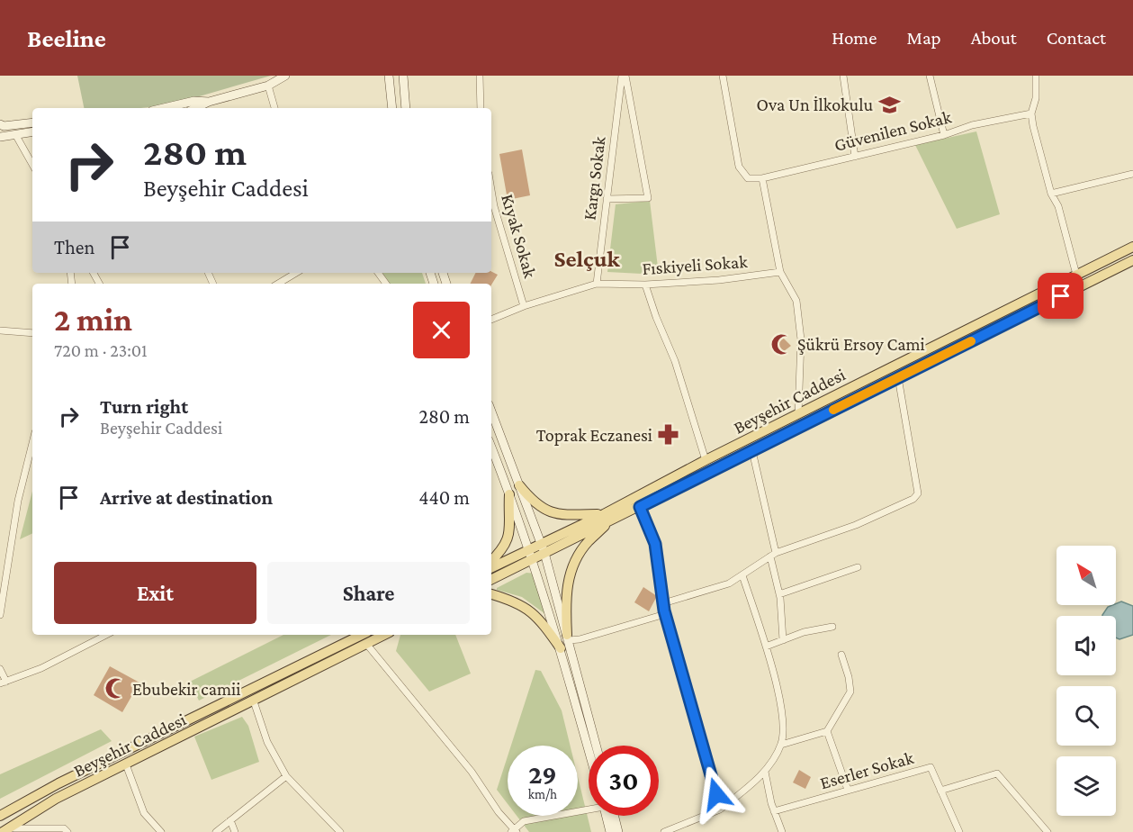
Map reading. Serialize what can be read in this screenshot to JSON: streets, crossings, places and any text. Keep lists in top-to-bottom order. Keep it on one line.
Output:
{"streets":{"main road":["Beyşehir Caddesi"],"street":["Güvenilen Sokak","Kargı Sokak","Kıyak Sokak","Fıskiyeli Sokak","Eserler Sokak"]},"crossings":[["Kargı Sokak","Fıskiyeli Sokak"],["Kıyak Sokak","Fıskiyeli Sokak"]],"districts":["Selçuk"],"places":{"school or university":["Ova Un İlkokulu"],"mosque":["Şükrü Ersoy Cami","Ebubekir camii"],"pharmacy":["Toprak Eczanesi"]},"north":"top left","page":{"header":"Beeline","nav":["Home","Map","About","Contact"],"turn":["280 m","Beyşehir Caddesi"],"then":"Then","heading":["2 min","720 m · 23:01"],"list":[{"name":"Turn right","note":"Beyşehir Caddesi","value":"280 m"},{"name":"Arrive at destination","value":"440 m"}],"buttons":["Exit","Share"],"speed":"29 km/h","limit":"30"}}
